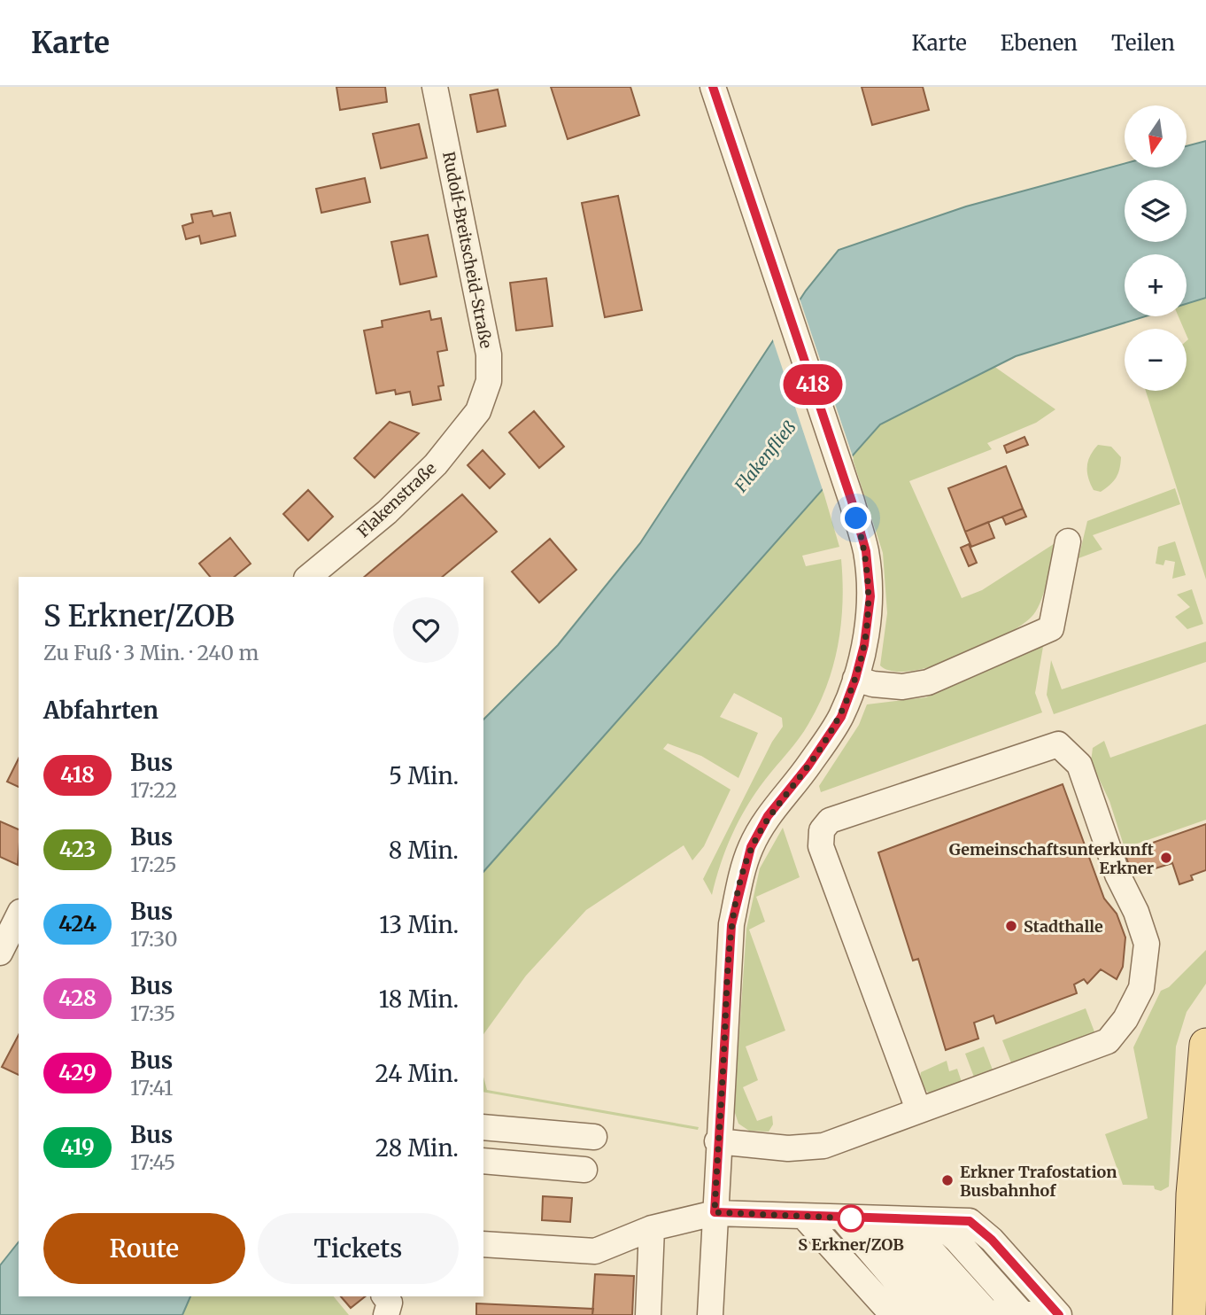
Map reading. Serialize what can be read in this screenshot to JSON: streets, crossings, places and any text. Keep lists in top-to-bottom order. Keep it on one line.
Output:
{"streets":{"street":["Rudolf-Breitscheid-Straße","Flakenstraße"]},"crossings":[["Rudolf-Breitscheid-Straße","Flakenstraße"]],"water":["Flakenfließ"],"places":["Gemeinschaftsunterkunft Erkner","Stadthalle","Erkner Trafostation Busbahnhof","S Erkner/ZOB"],"lines":["bus line 418"],"north":"bottom","page":{"header":"Karte","nav":["Karte","Ebenen","Teilen"],"on_map":"418","map_buttons":["+","−"],"heading":[["S Erkner/ZOB","Zu Fuß · 3 Min. · 240 m"],"Abfahrten"],"list":[{"mark":"418","name":"Bus","note":"17:22","value":"5 Min."},{"mark":"423","name":"Bus","note":"17:25","value":"8 Min."},{"mark":"424","name":"Bus","note":"17:30","value":"13 Min."},{"mark":"428","name":"Bus","note":"17:35","value":"18 Min."},{"mark":"429","name":"Bus","note":"17:41","value":"24 Min."},{"mark":"419","name":"Bus","note":"17:45","value":"28 Min."}],"buttons":["Route","Tickets"]}}
